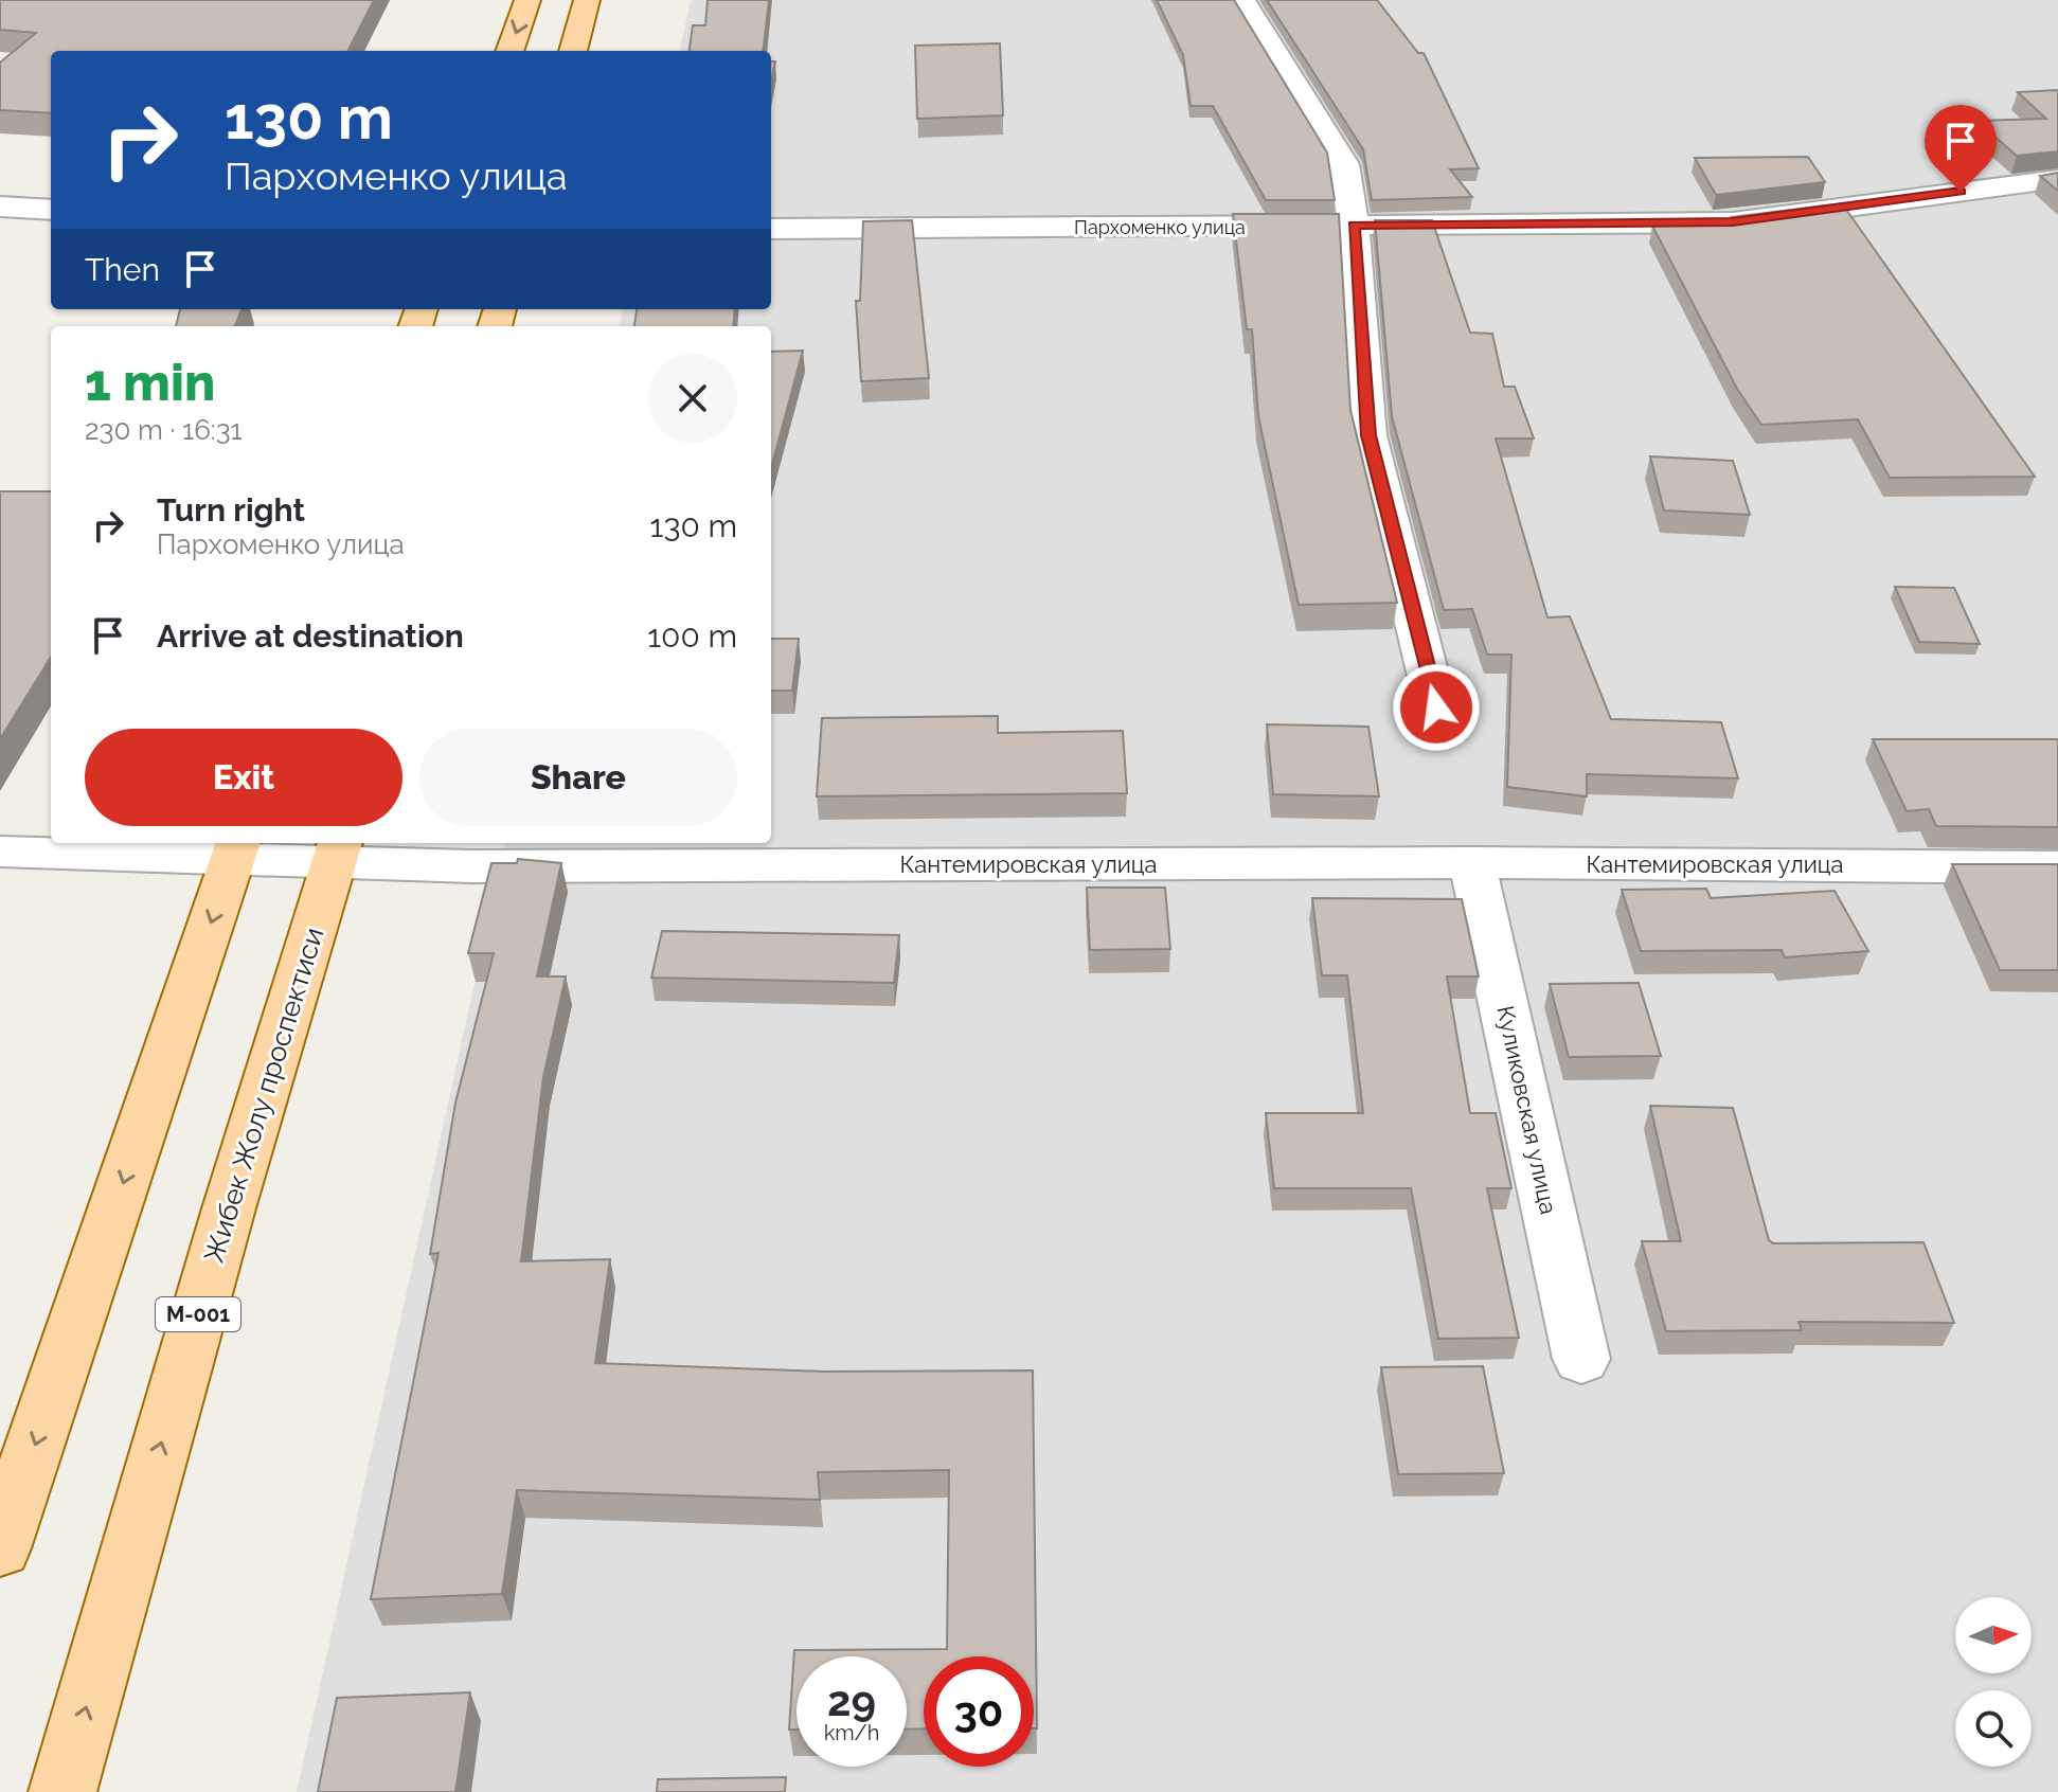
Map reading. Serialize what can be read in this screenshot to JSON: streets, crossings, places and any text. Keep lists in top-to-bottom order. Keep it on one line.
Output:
{"streets":{"main road":["Жибек Жолу проспектиси","М-001"],"street":["Пархоменко улица","Кантемировская улица","Куликовская улица"]},"crossings":[["Кантемировская улица","Жибек Жолу проспектиси"],["Кантемировская улица","Куликовская улица"]],"north":"right","page":{"turn":["130 m","Пархоменко улица"],"then":"Then","heading":["1 min","230 m · 16:31"],"list":[{"name":"Turn right","note":"Пархоменко улица","value":"130 m"},{"name":"Arrive at destination","value":"100 m"}],"buttons":["Exit","Share"],"speed":"29 km/h","limit":"30"}}
